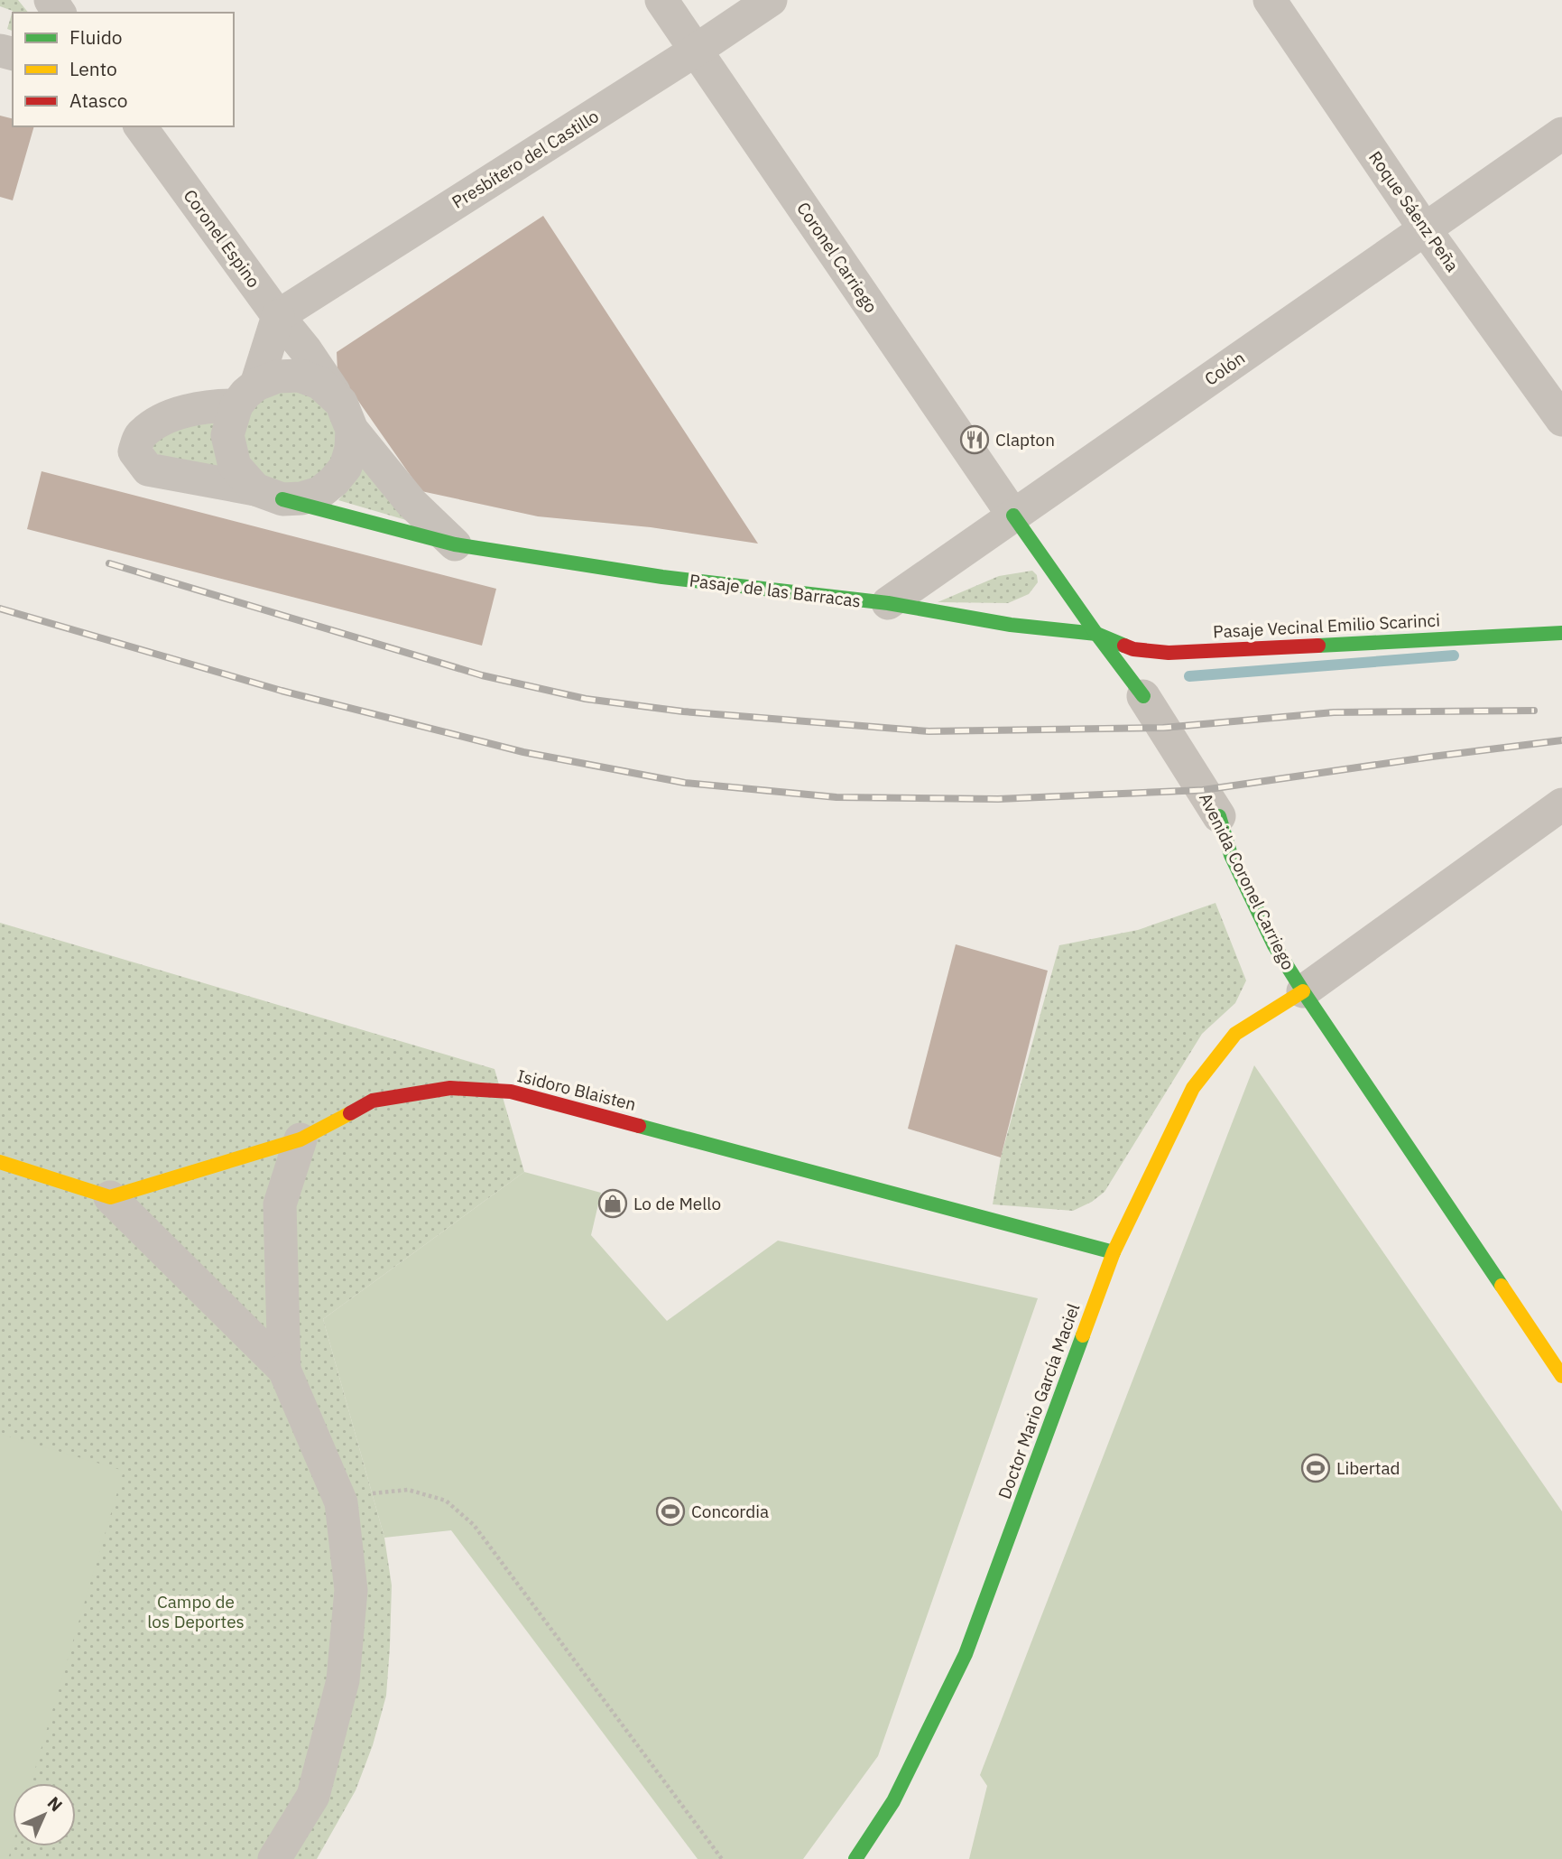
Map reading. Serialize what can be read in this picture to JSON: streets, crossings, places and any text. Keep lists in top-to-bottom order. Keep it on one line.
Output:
{"streets":{"street":["Presbítero del Castillo","Roque Sáenz Peña","Coronel Espino","Coronel Carriego","Colón","Pasaje de las Barracas","Pasaje Vecinal Emilio Scarinci","Avenida Coronel Carriego","Isidoro Blaisten","Doctor Mario García Maciel"]},"crossings":[["Presbítero del Castillo","Coronel Espino"],["Presbítero del Castillo","Coronel Carriego"],["Roque Sáenz Peña","Colón"],["Coronel Espino","Pasaje de las Barracas"],["Coronel Carriego","Colón"],["Coronel Carriego","Avenida Coronel Carriego"],["Colón","Pasaje de las Barracas"],["Colón","Avenida Coronel Carriego"],["Pasaje de las Barracas","Pasaje Vecinal Emilio Scarinci"],["Pasaje de las Barracas","Avenida Coronel Carriego"],["Pasaje Vecinal Emilio Scarinci","Avenida Coronel Carriego"],["Avenida Coronel Carriego","Doctor Mario García Maciel"],["Isidoro Blaisten","Doctor Mario García Maciel"]],"parks":["Campo de los Deportes"],"places":{"restaurant":["Clapton"],"shop":["Lo de Mello"],"sports":["Libertad","Concordia"]},"legend":["Fluido","Lento","Atasco"],"north":"top right"}
